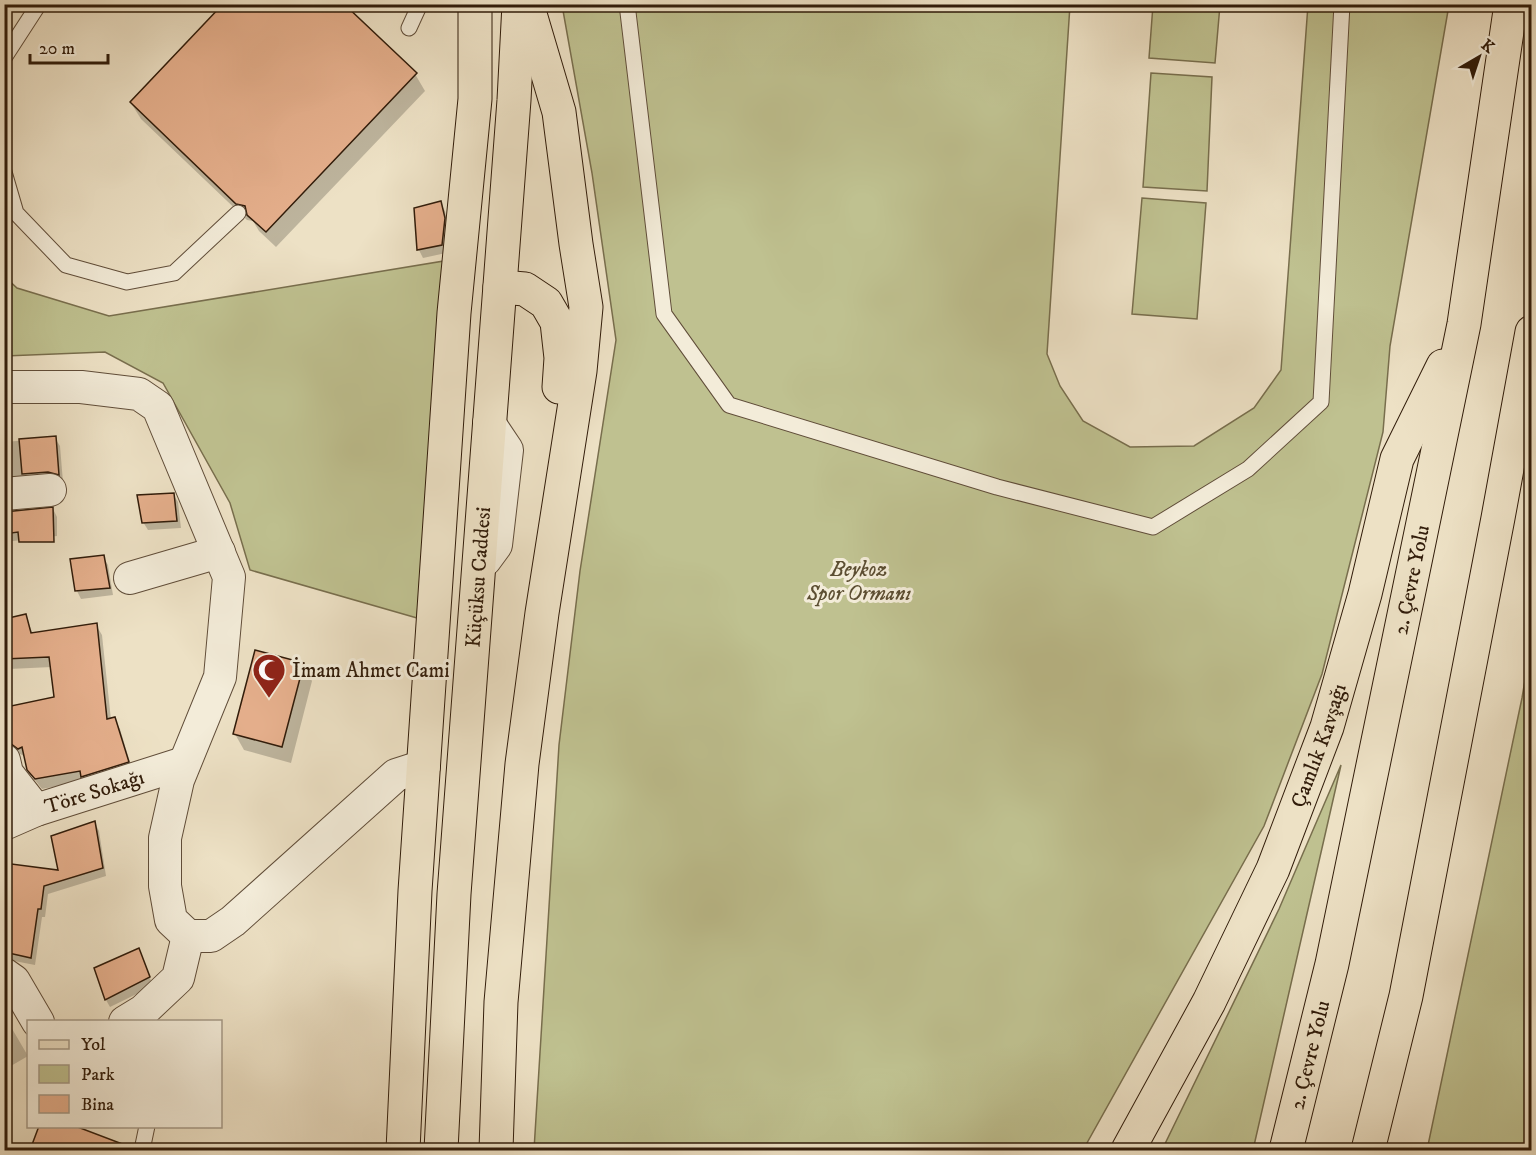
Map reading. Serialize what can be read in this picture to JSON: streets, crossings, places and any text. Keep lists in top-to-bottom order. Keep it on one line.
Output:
{"streets":{"main road":["Küçüksu Caddesi","2. Çevre Yolu","Çamlık Kavşağı"],"street":["Töre Sokağı"]},"crossings":[["2. Çevre Yolu","Çamlık Kavşağı"]],"parks":["Beykoz Spor Ormanı"],"places":{"mosque":["İmam Ahmet Cami"]},"legend":["Yol","Park","Bina"],"scale_bar":"20 m","north":"top right"}
